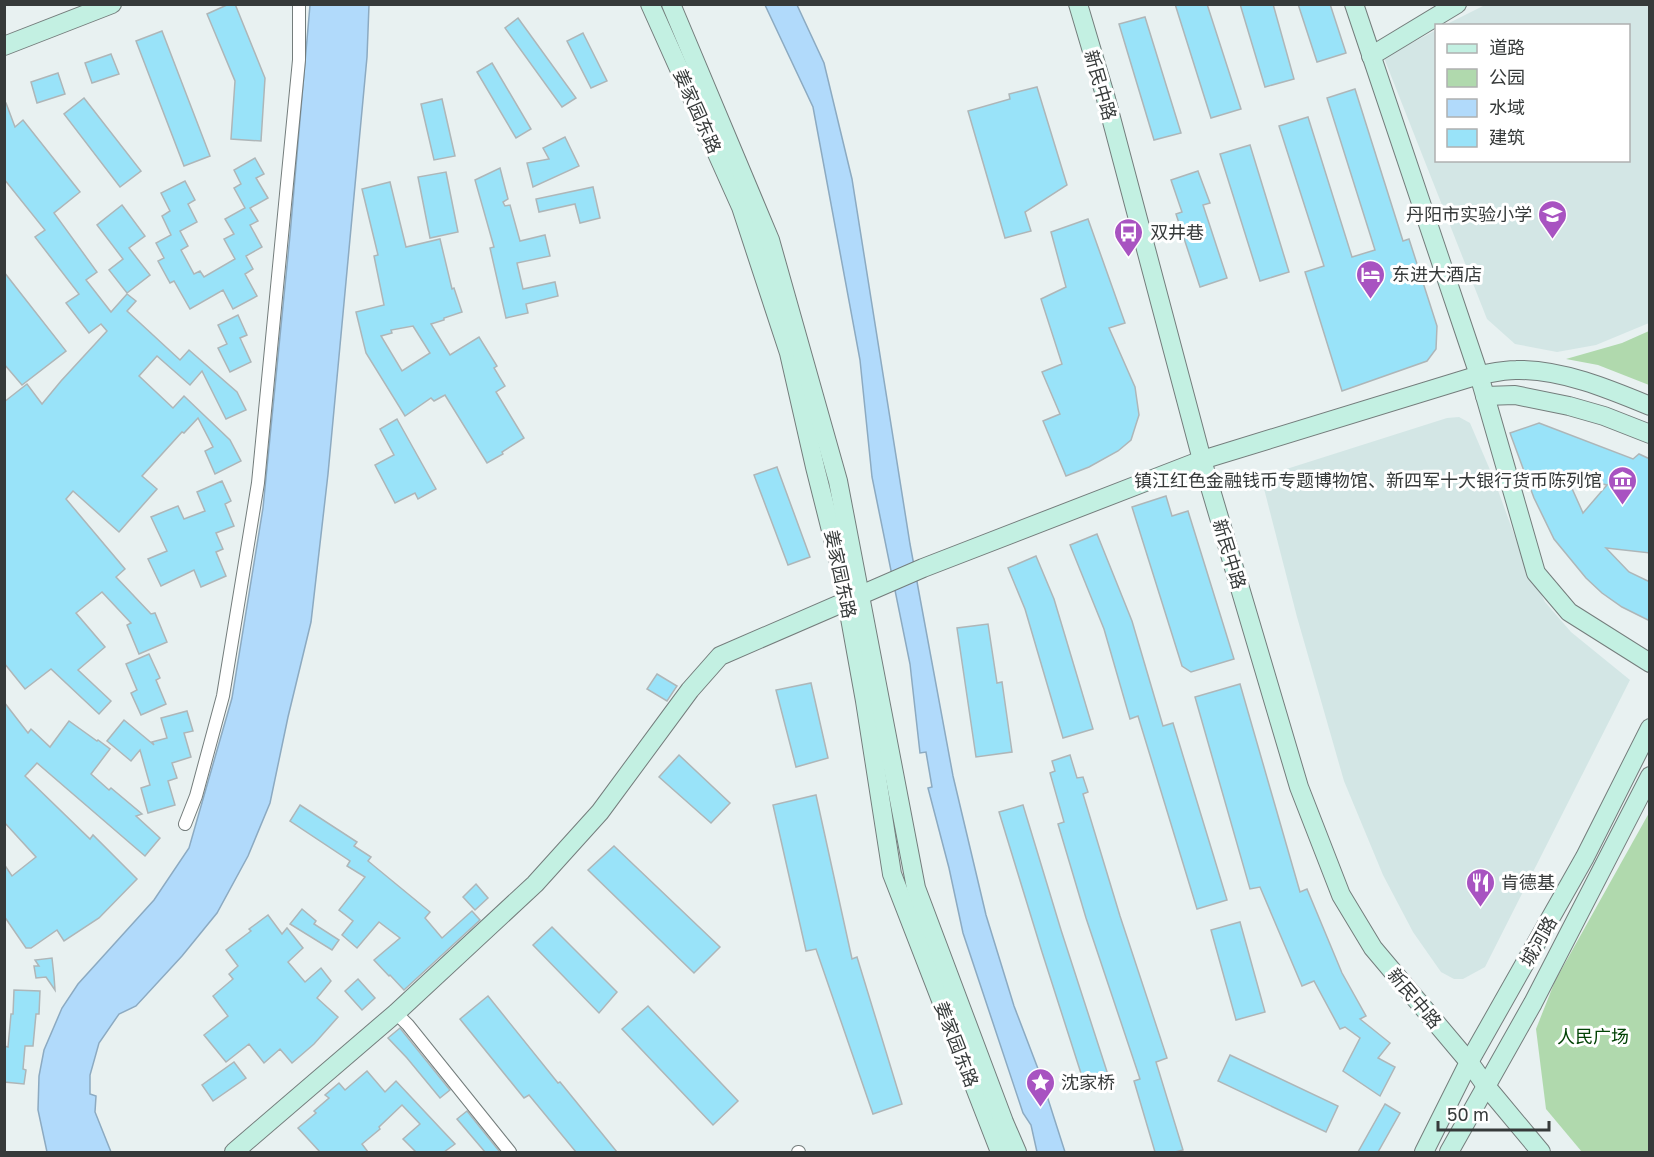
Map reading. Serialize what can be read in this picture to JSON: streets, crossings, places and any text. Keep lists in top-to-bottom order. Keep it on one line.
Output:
{"streets":{"street":["新民中路","姜家园东路","城河路"]},"crossings":[["新民中路","城河路"]],"parks":["人民广场"],"places":{"school or university":["丹阳市实验小学"],"bus stop":["双井巷"],"hotel":["东进大酒店"],"museum":["镇江红色金融钱币专题博物馆、新四军十大银行货币陈列馆"],"restaurant":["肯德基"],"place":["沈家桥"]},"legend":["道路","公园","水域","建筑"],"scale_bar":"50 m"}
